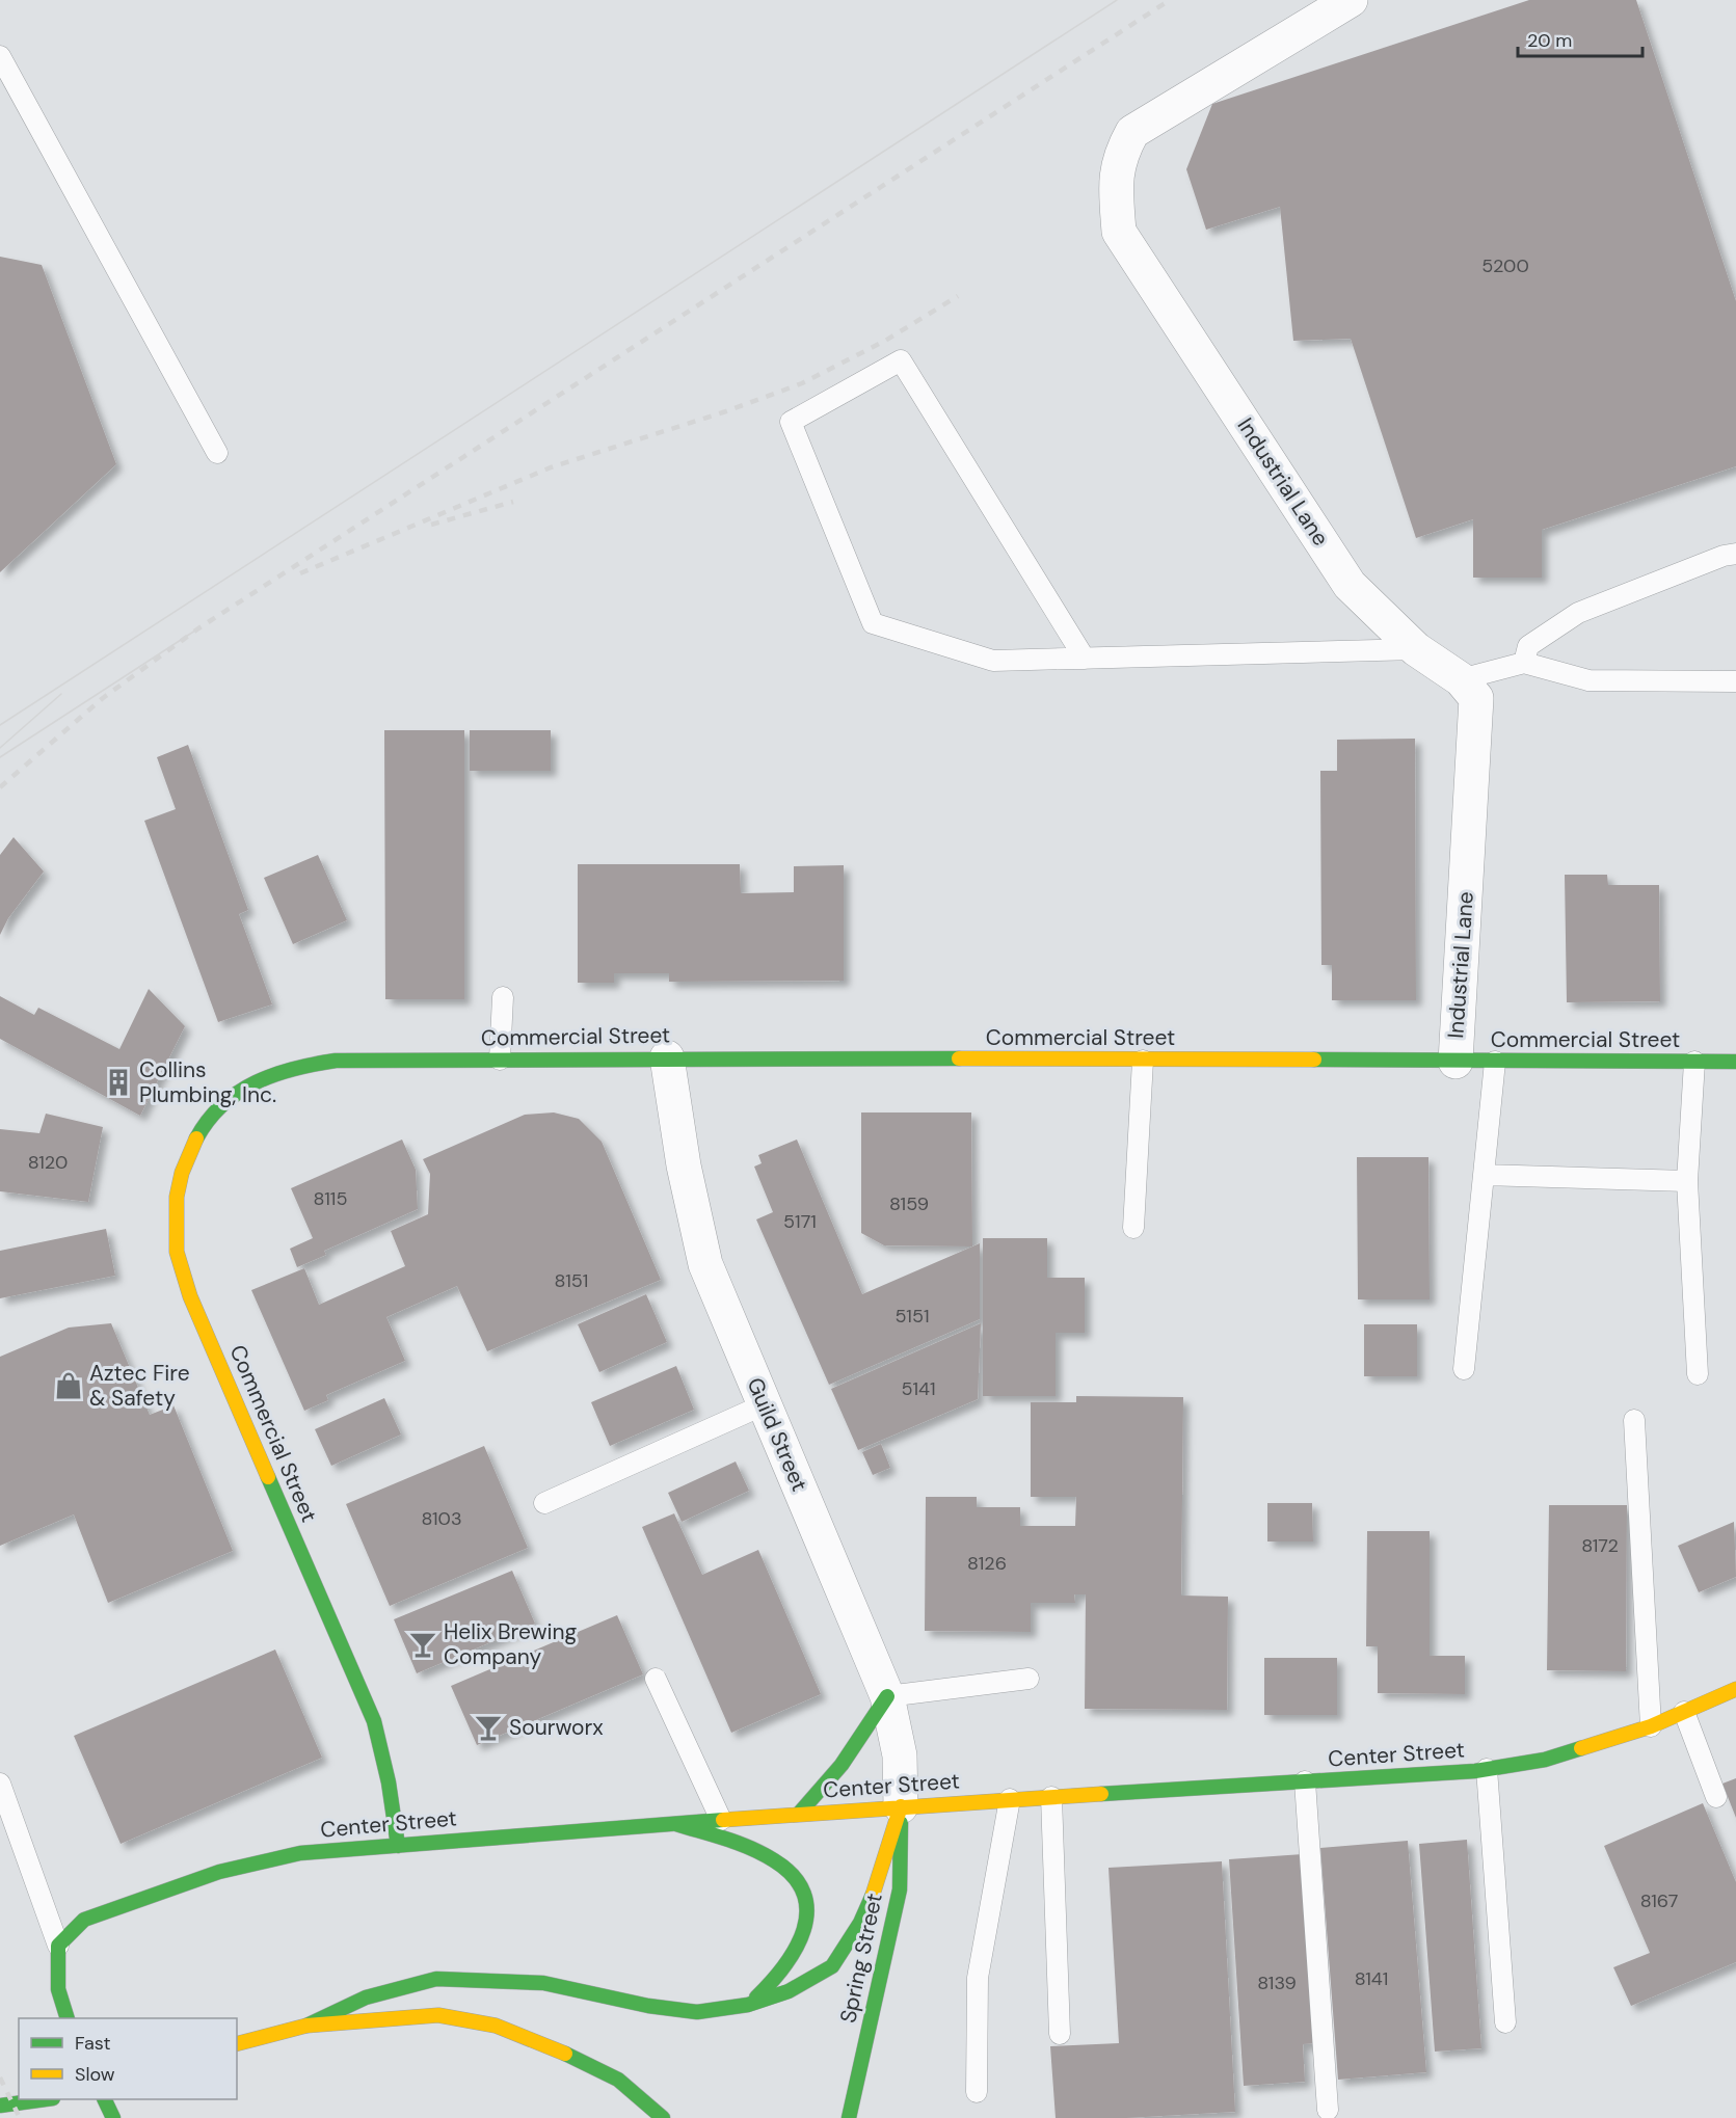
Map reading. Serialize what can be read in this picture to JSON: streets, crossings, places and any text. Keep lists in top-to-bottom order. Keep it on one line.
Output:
{"streets":{"main road":["Commercial Street","Center Street","Spring Street"],"street":["Industrial Lane","Guild Street"]},"crossings":[["Industrial Lane","Commercial Street"],["Commercial Street","Guild Street"],["Commercial Street","Center Street"],["Guild Street","Center Street"],["Guild Street","Spring Street"],["Center Street","Spring Street"]],"places":{"building":["Collins Plumbing, Inc."],"shop":["Aztec Fire & Safety"],"bar":["Helix Brewing Company","Sourworx"]},"house_numbers":["5200","8120","8115","8159","5171","8151","5151","5141","8103","8172","8126","8167","8141","8139"],"legend":["Fast","Slow"],"scale_bar":"20 m"}
